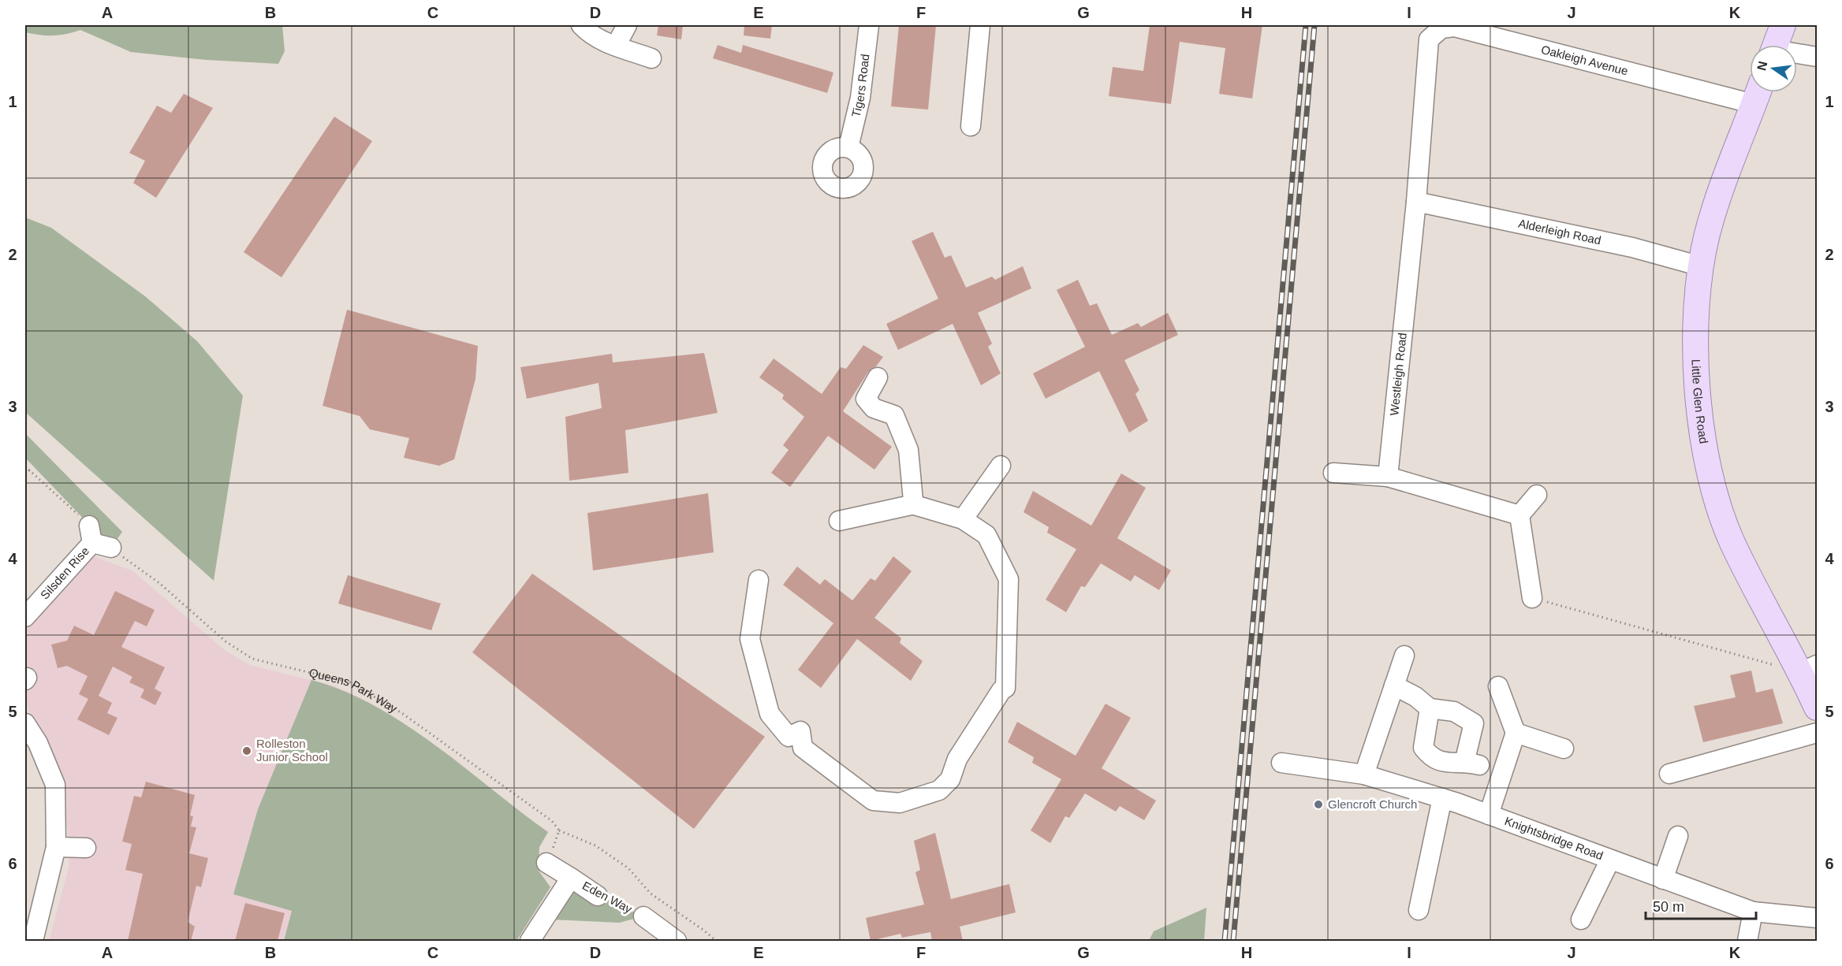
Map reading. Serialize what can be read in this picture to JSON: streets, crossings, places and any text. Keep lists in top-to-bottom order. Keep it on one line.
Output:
{"streets":{"main road":["Little Glen Road"],"street":["Oakleigh Avenue","Tigers Road","Alderleigh Road","Westleigh Road","Silsden Rise","Knightsbridge Road","Eden Way"],"path":["Queens Park Way"]},"crossings":[["Oakleigh Avenue","Westleigh Road"],["Oakleigh Avenue","Little Glen Road"],["Alderleigh Road","Westleigh Road"],["Alderleigh Road","Little Glen Road"]],"places":["Rolleston Junior School","Glencroft Church"],"scale_bar":"50 m","north":"left","grid":{"columns":["A","B","C","D","E","F","G","H","I","J","K"],"rows":["1","2","3","4","5","6"]}}
